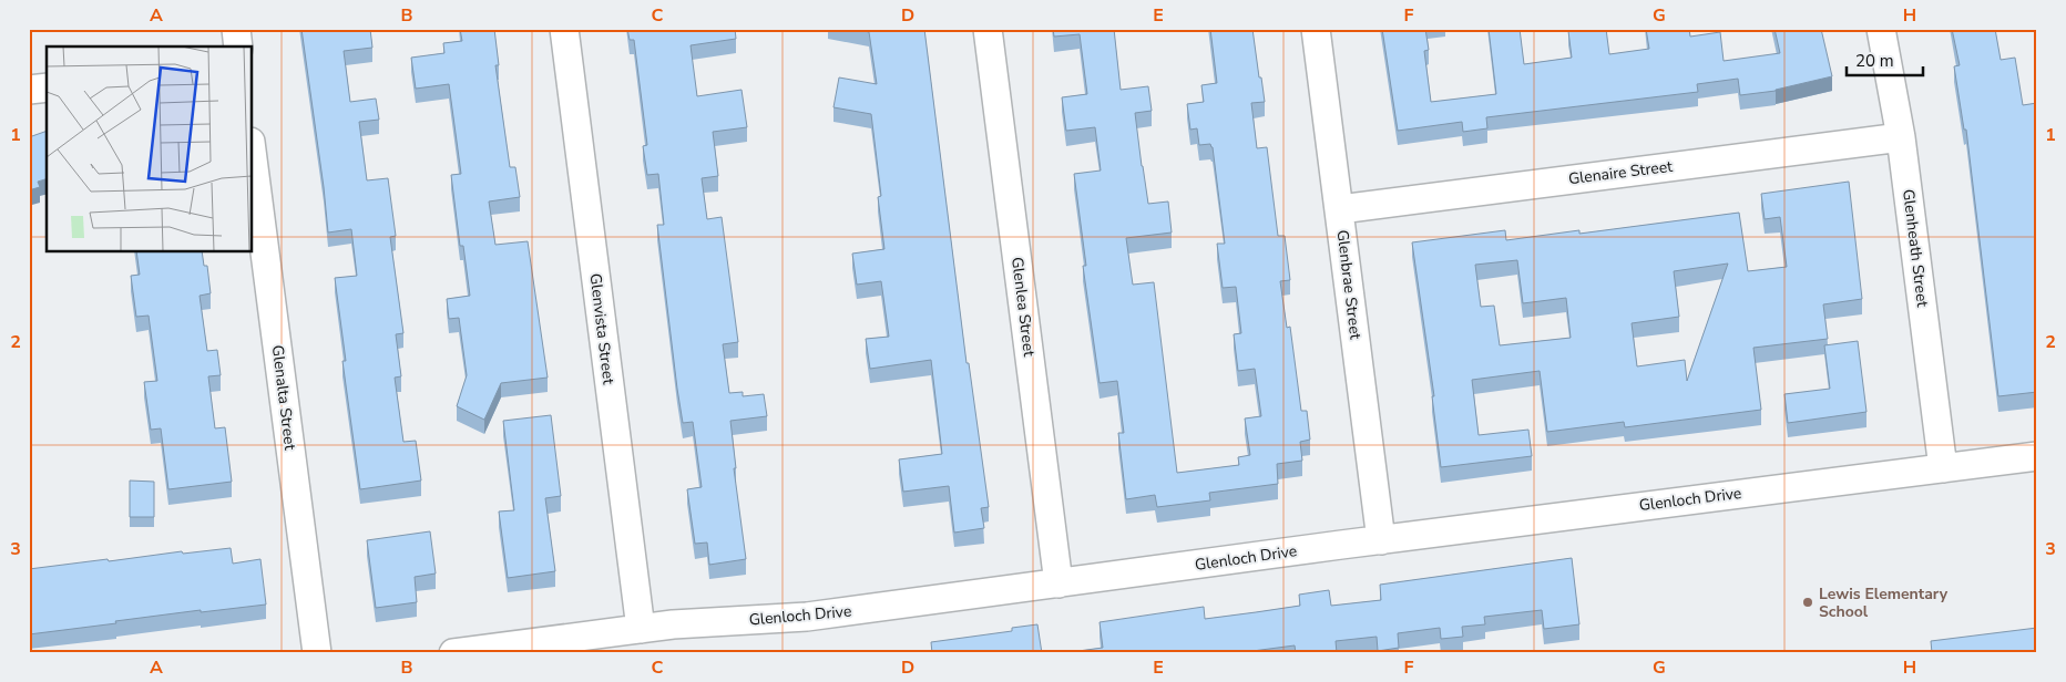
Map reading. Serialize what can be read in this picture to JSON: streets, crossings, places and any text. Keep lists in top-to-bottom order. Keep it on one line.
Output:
{"streets":{"street":["Glenaire Street","Glenheath Street","Glenbrae Street","Glenlea Street","Glenvista Street","Glenalta Street","Glenloch Drive"]},"crossings":[["Glenaire Street","Glenheath Street"],["Glenaire Street","Glenbrae Street"],["Glenheath Street","Glenloch Drive"],["Glenbrae Street","Glenloch Drive"],["Glenlea Street","Glenloch Drive"],["Glenvista Street","Glenloch Drive"]],"places":["Lewis Elementary School"],"scale_bar":"20 m","grid":{"columns":["A","B","C","D","E","F","G","H"],"rows":["1","2","3"]}}
